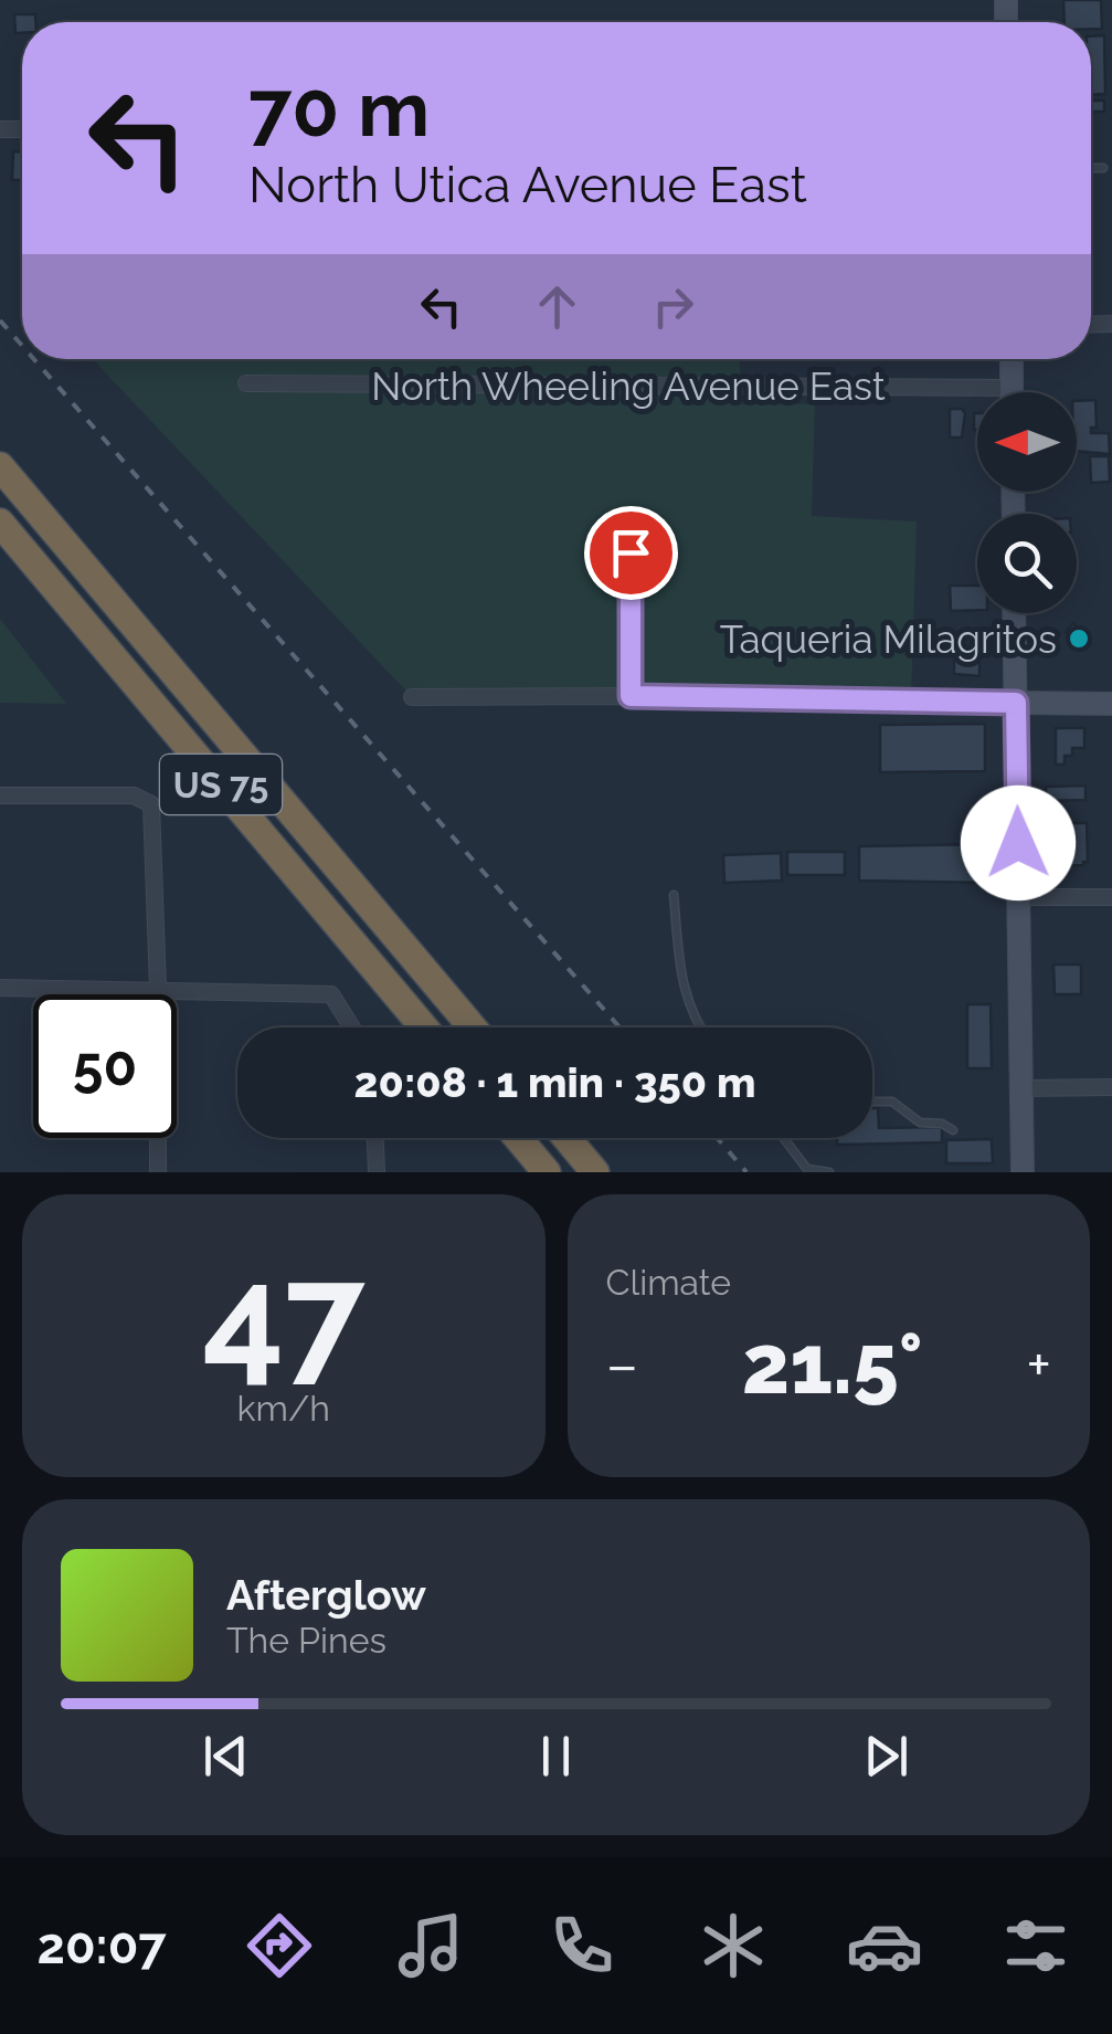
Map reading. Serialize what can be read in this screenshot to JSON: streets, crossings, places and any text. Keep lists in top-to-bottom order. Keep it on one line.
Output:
{"streets":{"highway":["US 75"],"street":["North Wheeling Avenue East"]},"places":["Taqueria Milagritos"],"north":"left","page":{"turn":["70 m","North Utica Avenue East"],"limit":"50","trip":"20:08 · 1 min · 350 m","tile":[["47","km/h"],"Climate"],"heat":["−","21.5°","+"],"song":["Afterglow","The Pines"],"tabs":"20:07"}}
